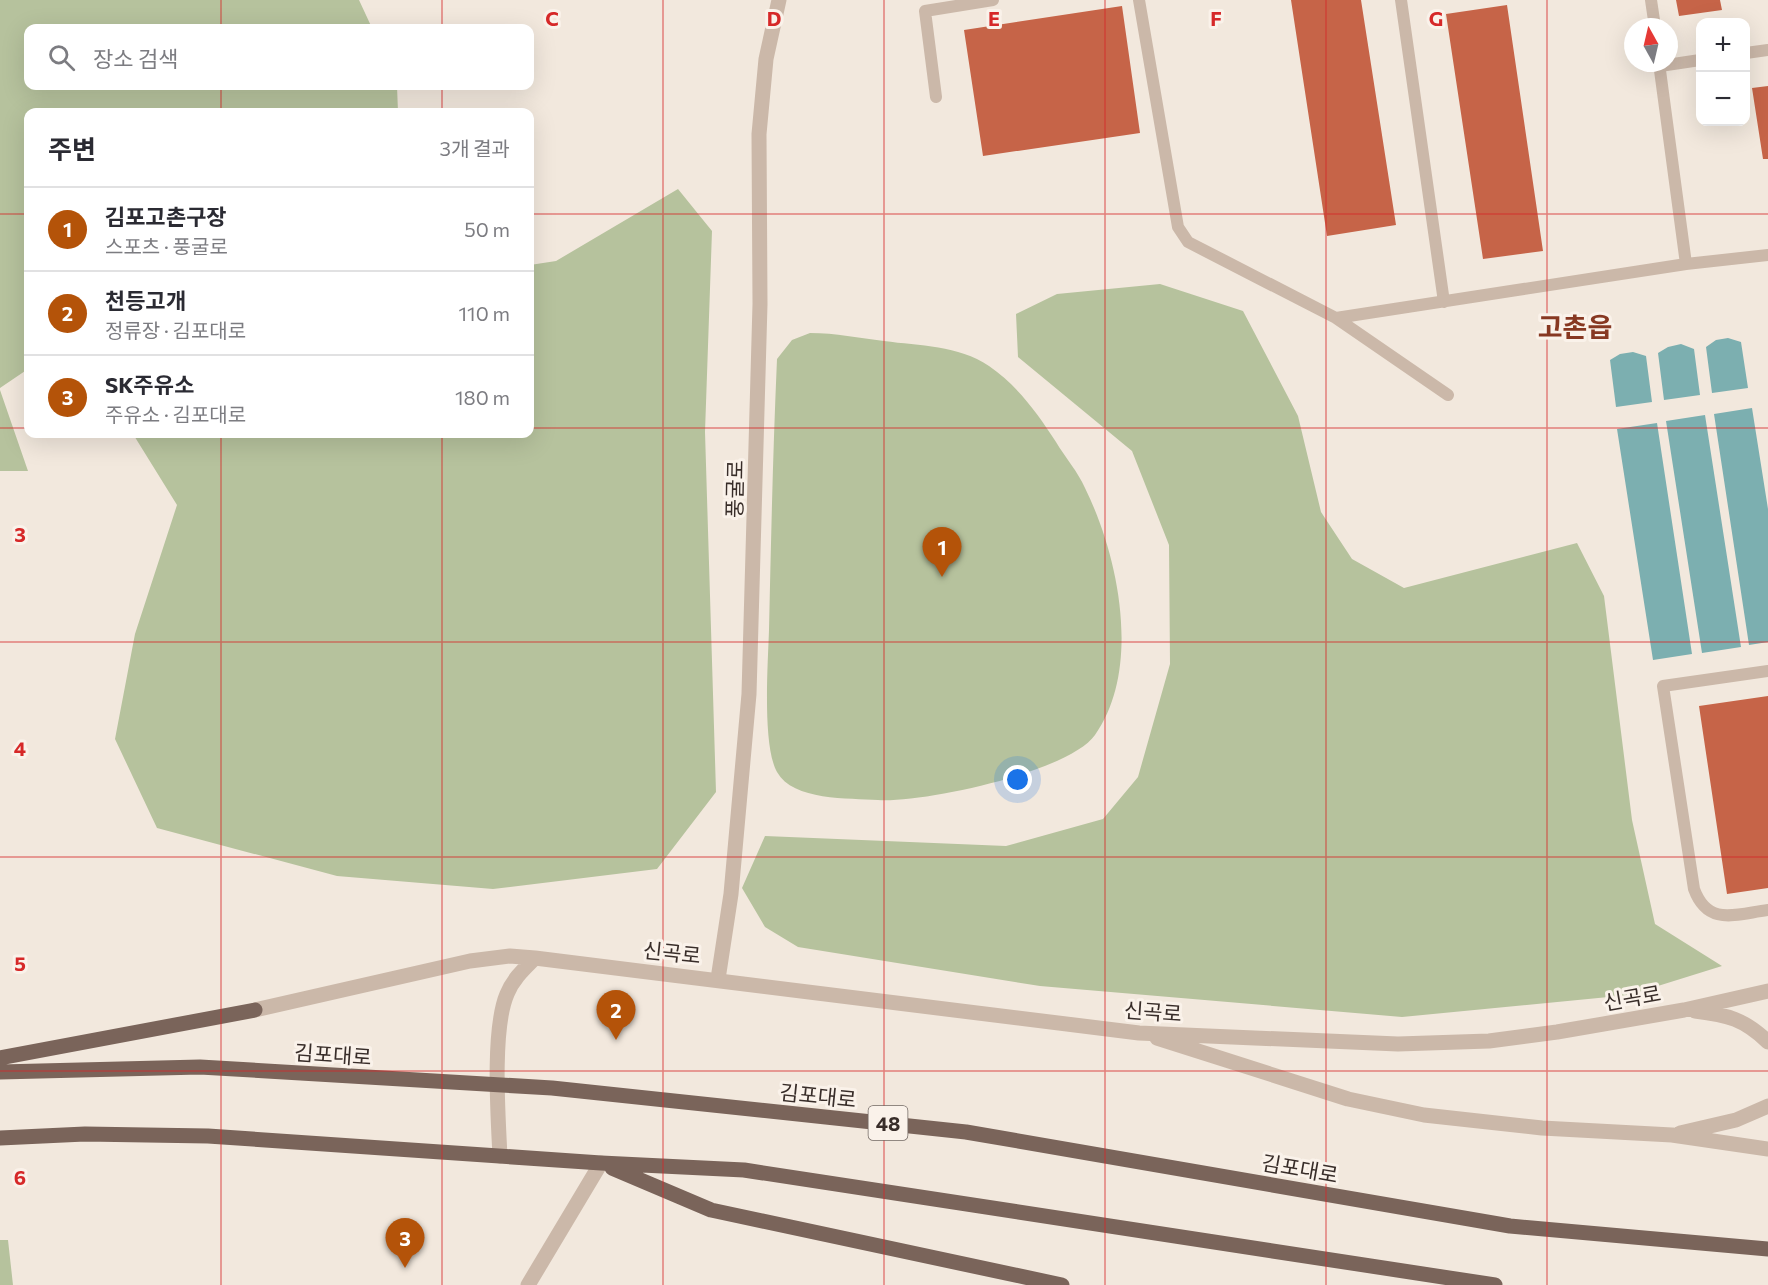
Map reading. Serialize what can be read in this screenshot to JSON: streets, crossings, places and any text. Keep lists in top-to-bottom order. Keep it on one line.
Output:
{"streets":{"main road":["김포대로","48"],"street":["풍굴로","신곡로"]},"crossings":[["풍굴로","신곡로"]],"districts":["고촌읍"],"north":"top","page":{"map_buttons":["+","−"],"search":"장소 검색","heading":["주변","3개 결과"],"list":[{"mark":"1","name":"김포고촌구장","note":"스포츠 · 풍굴로","value":"50 m"},{"mark":"2","name":"천등고개","note":"정류장 · 김포대로","value":"110 m"},{"mark":"3","name":"SK주유소","note":"주유소 · 김포대로","value":"180 m"}],"pins":["1","2","3"]},"grid":{"columns":["C","D","E","F","G"],"rows":["3","4","5","6"]}}
